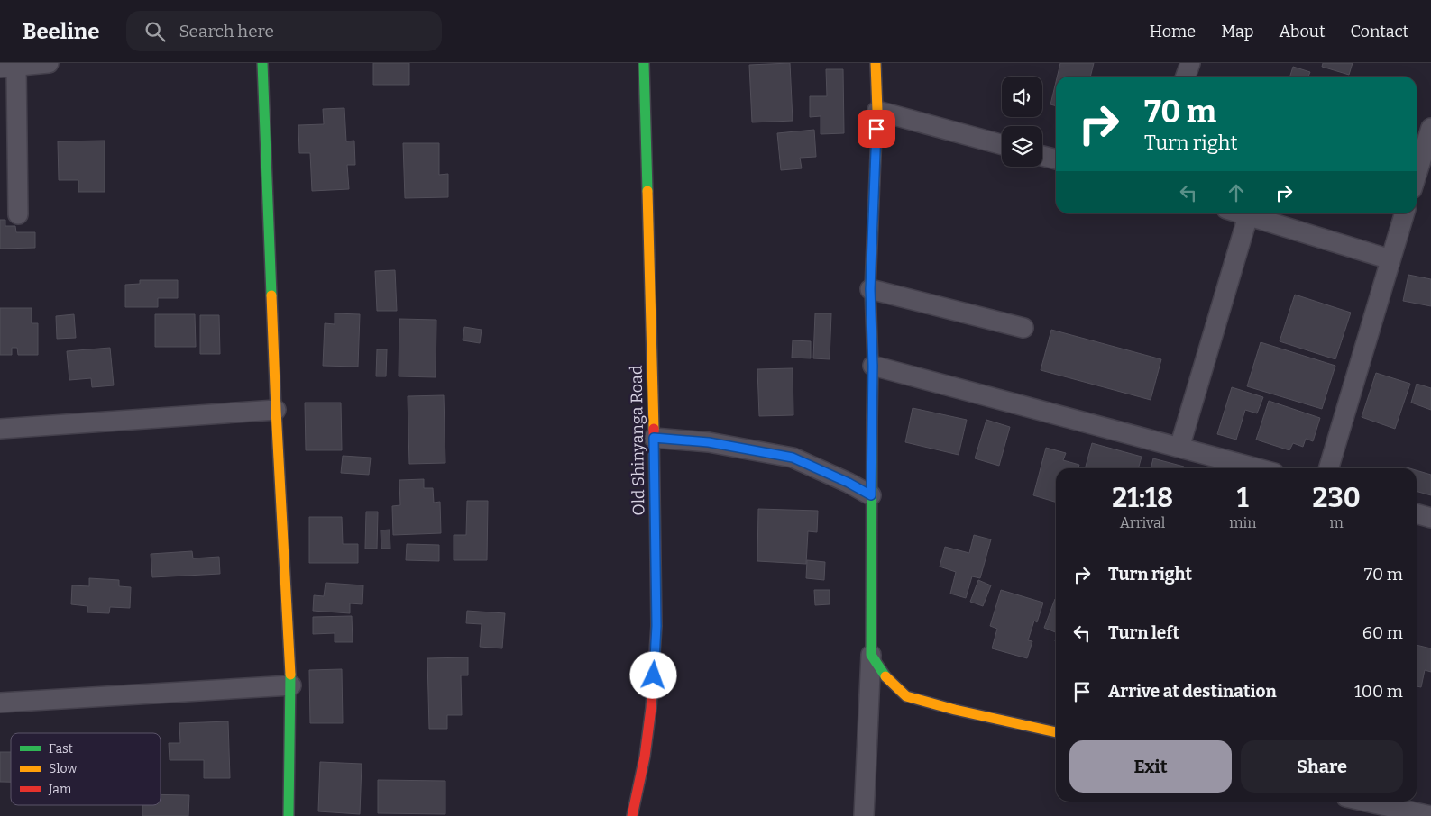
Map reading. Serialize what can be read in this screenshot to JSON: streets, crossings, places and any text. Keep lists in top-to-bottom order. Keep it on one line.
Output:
{"streets":{"street":["Old Shinyanga Road"]},"legend":["Fast","Slow","Jam"],"page":{"header":"Beeline","search":"Search here","nav":["Home","Map","About","Contact"],"turn":["70 m","Turn right"],"eta":["21:18","Arrival","1","min","230","m"],"list":[{"name":"Turn right","value":"70 m"},{"name":"Turn left","value":"60 m"},{"name":"Arrive at destination","value":"100 m"}],"buttons":["Exit","Share"]}}
